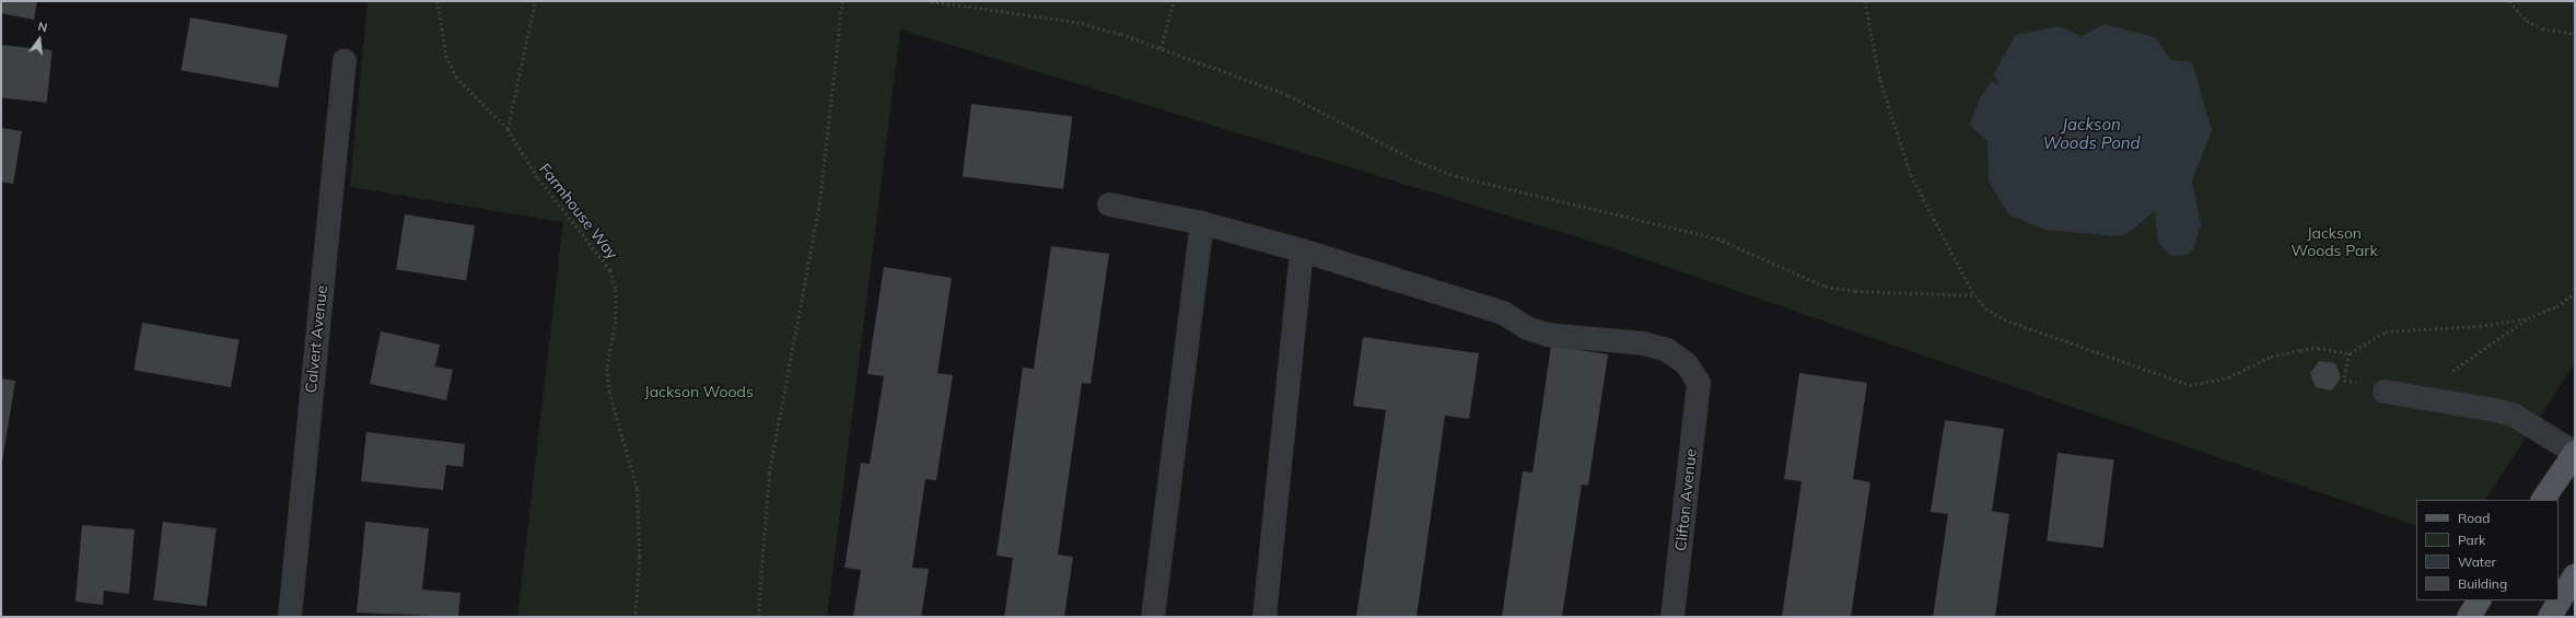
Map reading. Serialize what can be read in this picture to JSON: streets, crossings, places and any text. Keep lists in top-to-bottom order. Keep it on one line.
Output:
{"streets":{"street":["Calvert Avenue","Clifton Avenue"],"path":["Farmhouse Way"]},"water":["Jackson Woods Pond"],"parks":["Jackson Woods Park","Jackson Woods"],"legend":["Road","Park","Water","Building"],"north":"top"}
